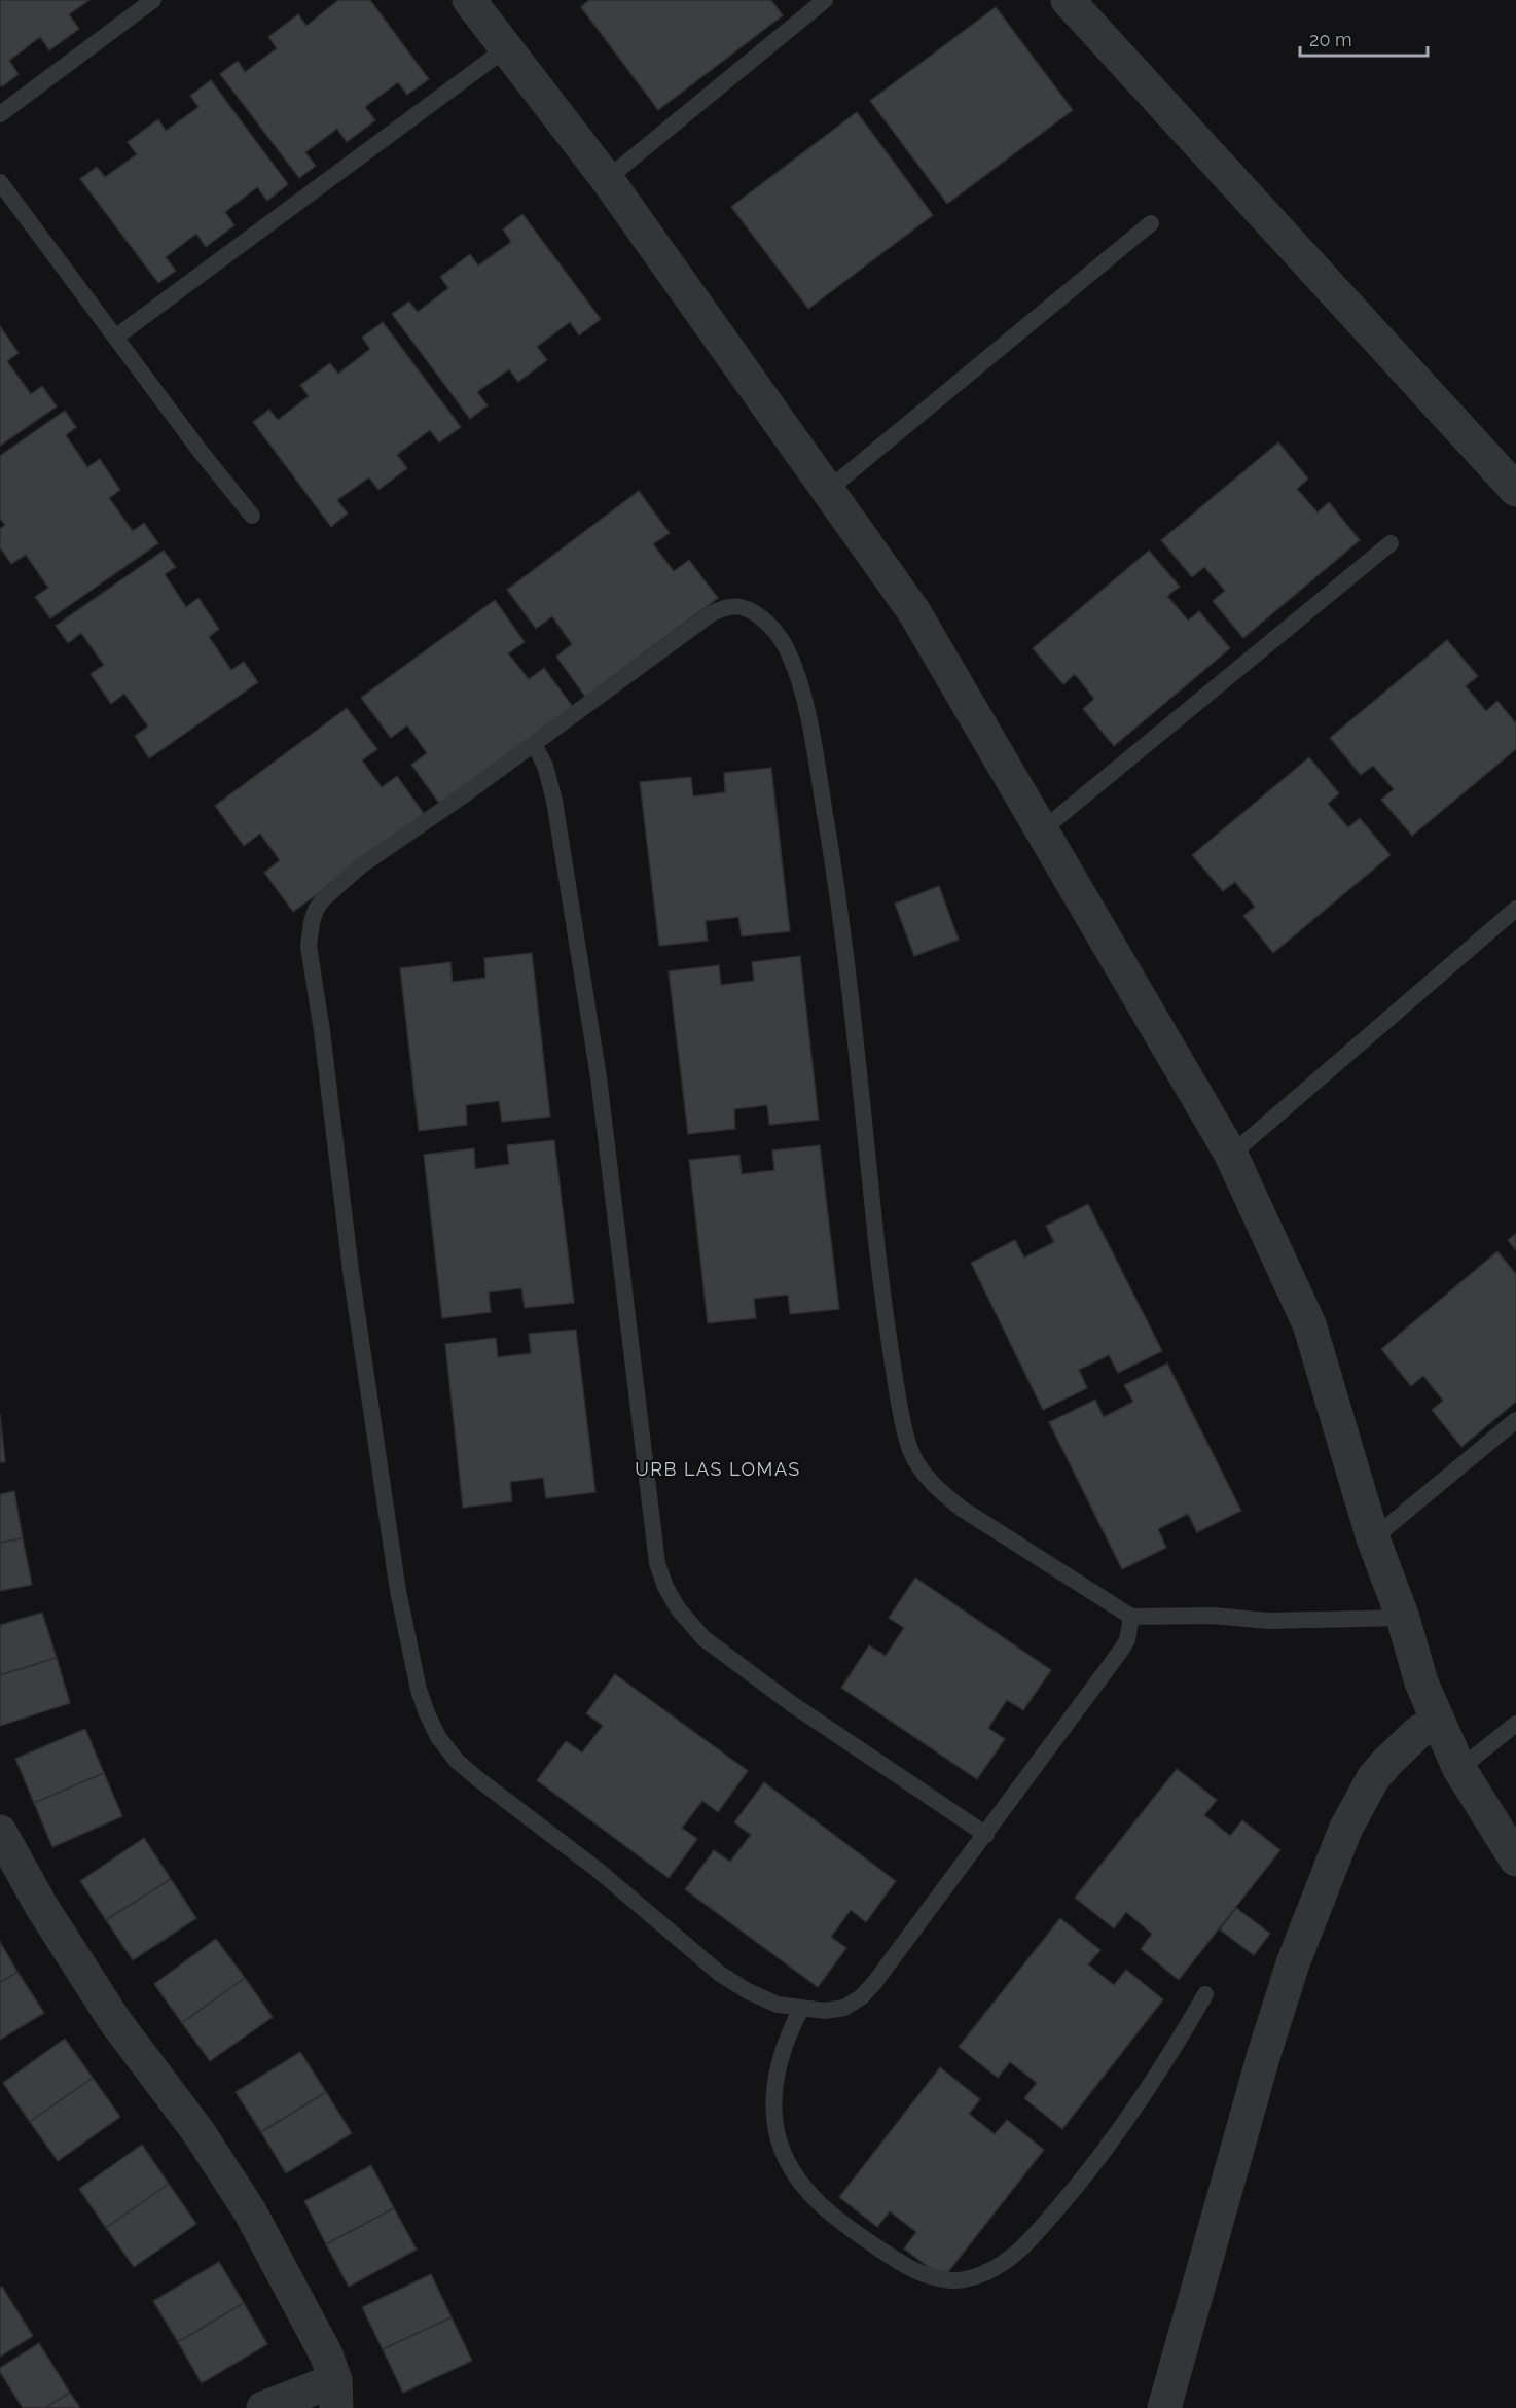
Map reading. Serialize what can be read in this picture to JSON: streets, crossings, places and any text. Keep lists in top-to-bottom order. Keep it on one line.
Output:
{"districts":["URB LAS LOMAS"],"scale_bar":"20 m"}
